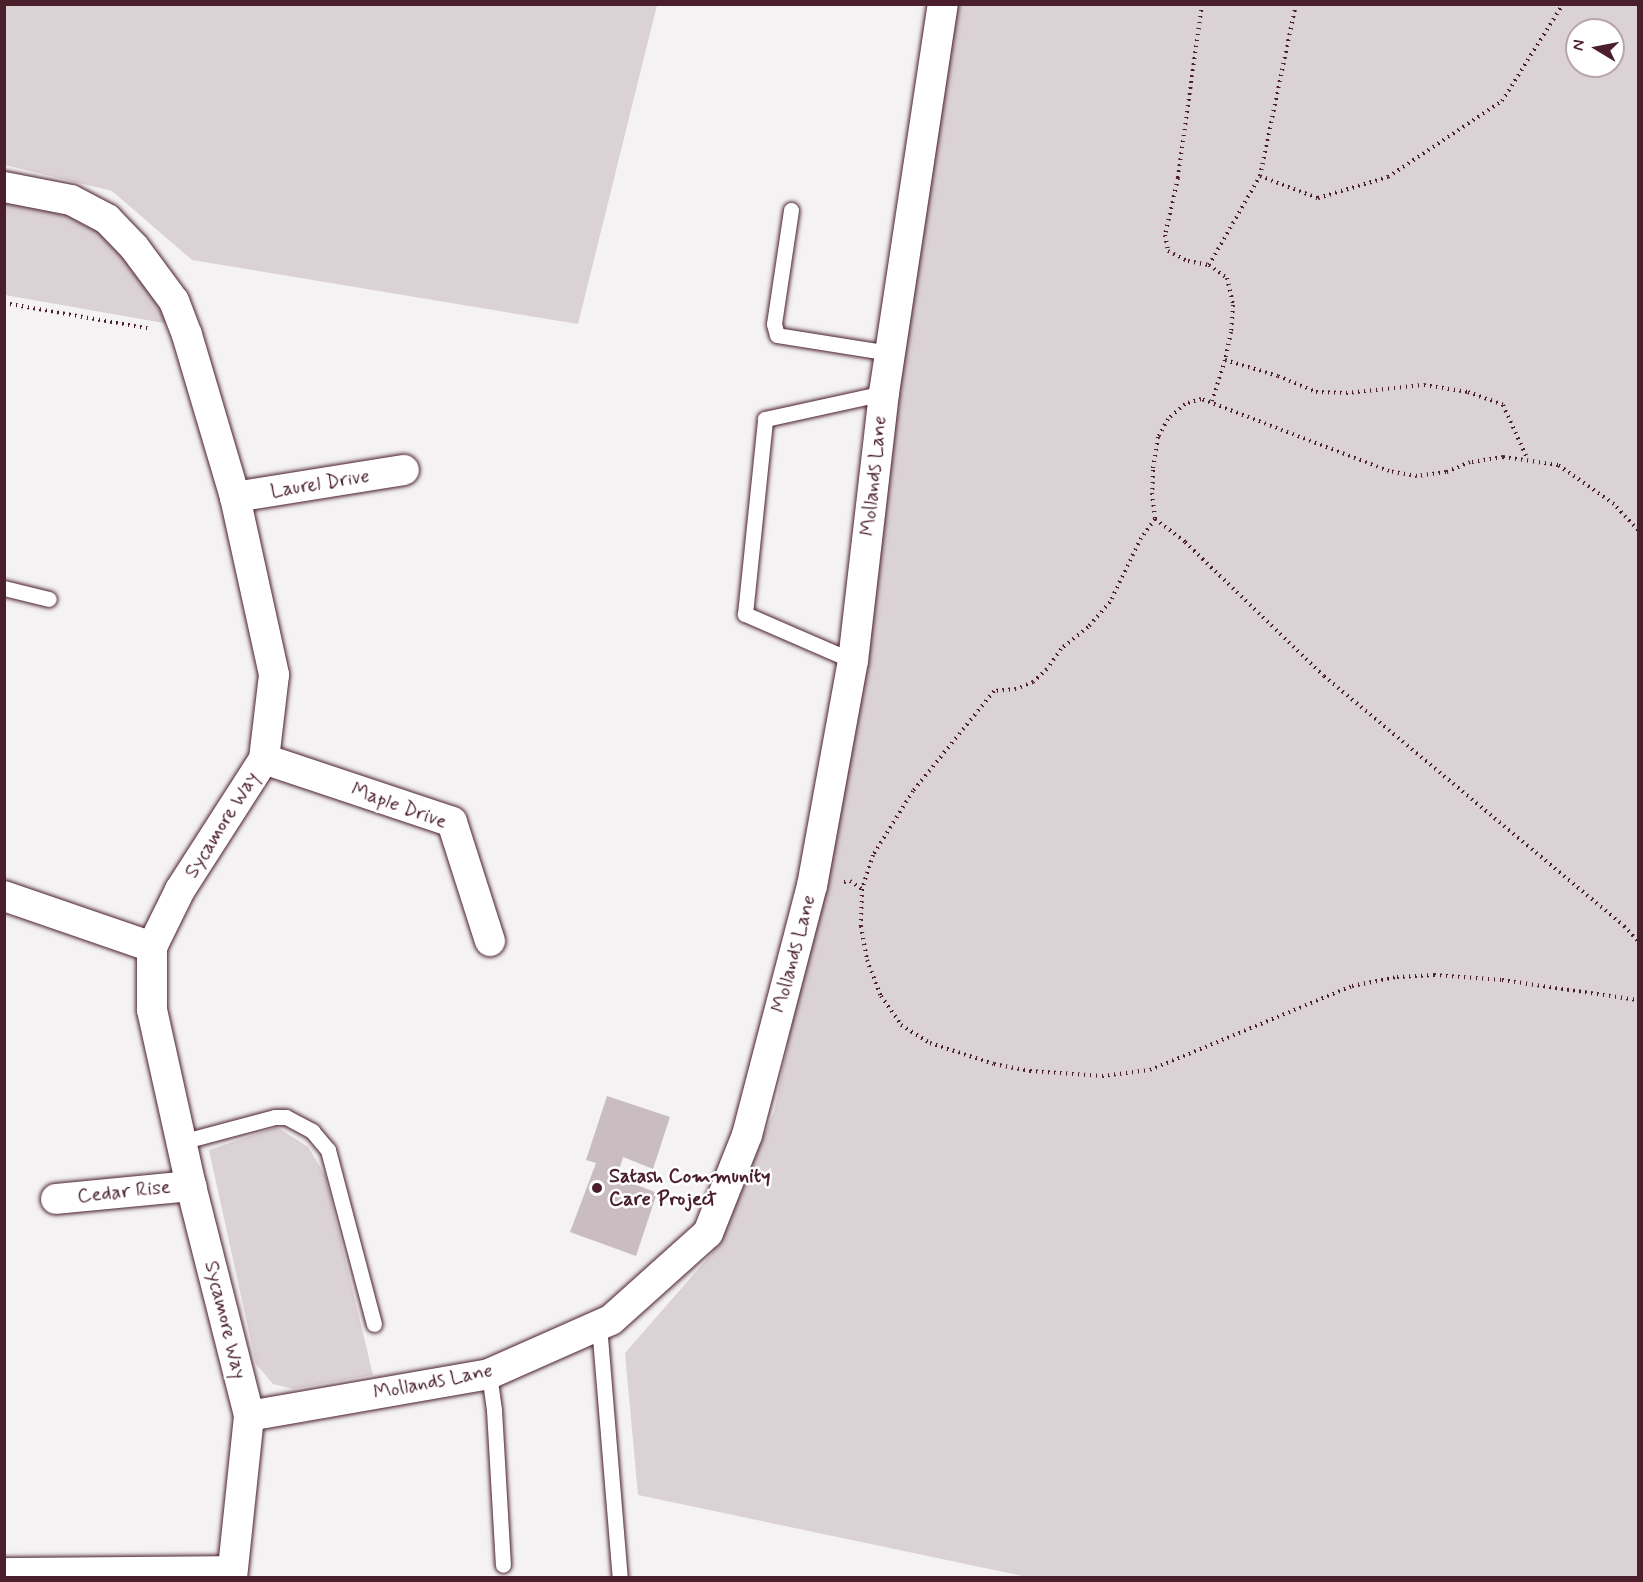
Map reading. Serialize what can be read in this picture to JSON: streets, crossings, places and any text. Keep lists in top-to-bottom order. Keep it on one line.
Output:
{"streets":{"street":["Mollands Lane","Laurel Drive","Maple Drive","Sycamore Way","Cedar Rise"]},"crossings":[["Mollands Lane","Sycamore Way"],["Laurel Drive","Sycamore Way"],["Maple Drive","Sycamore Way"],["Sycamore Way","Cedar Rise"]],"places":["Satash Community Care Project"],"north":"left"}
